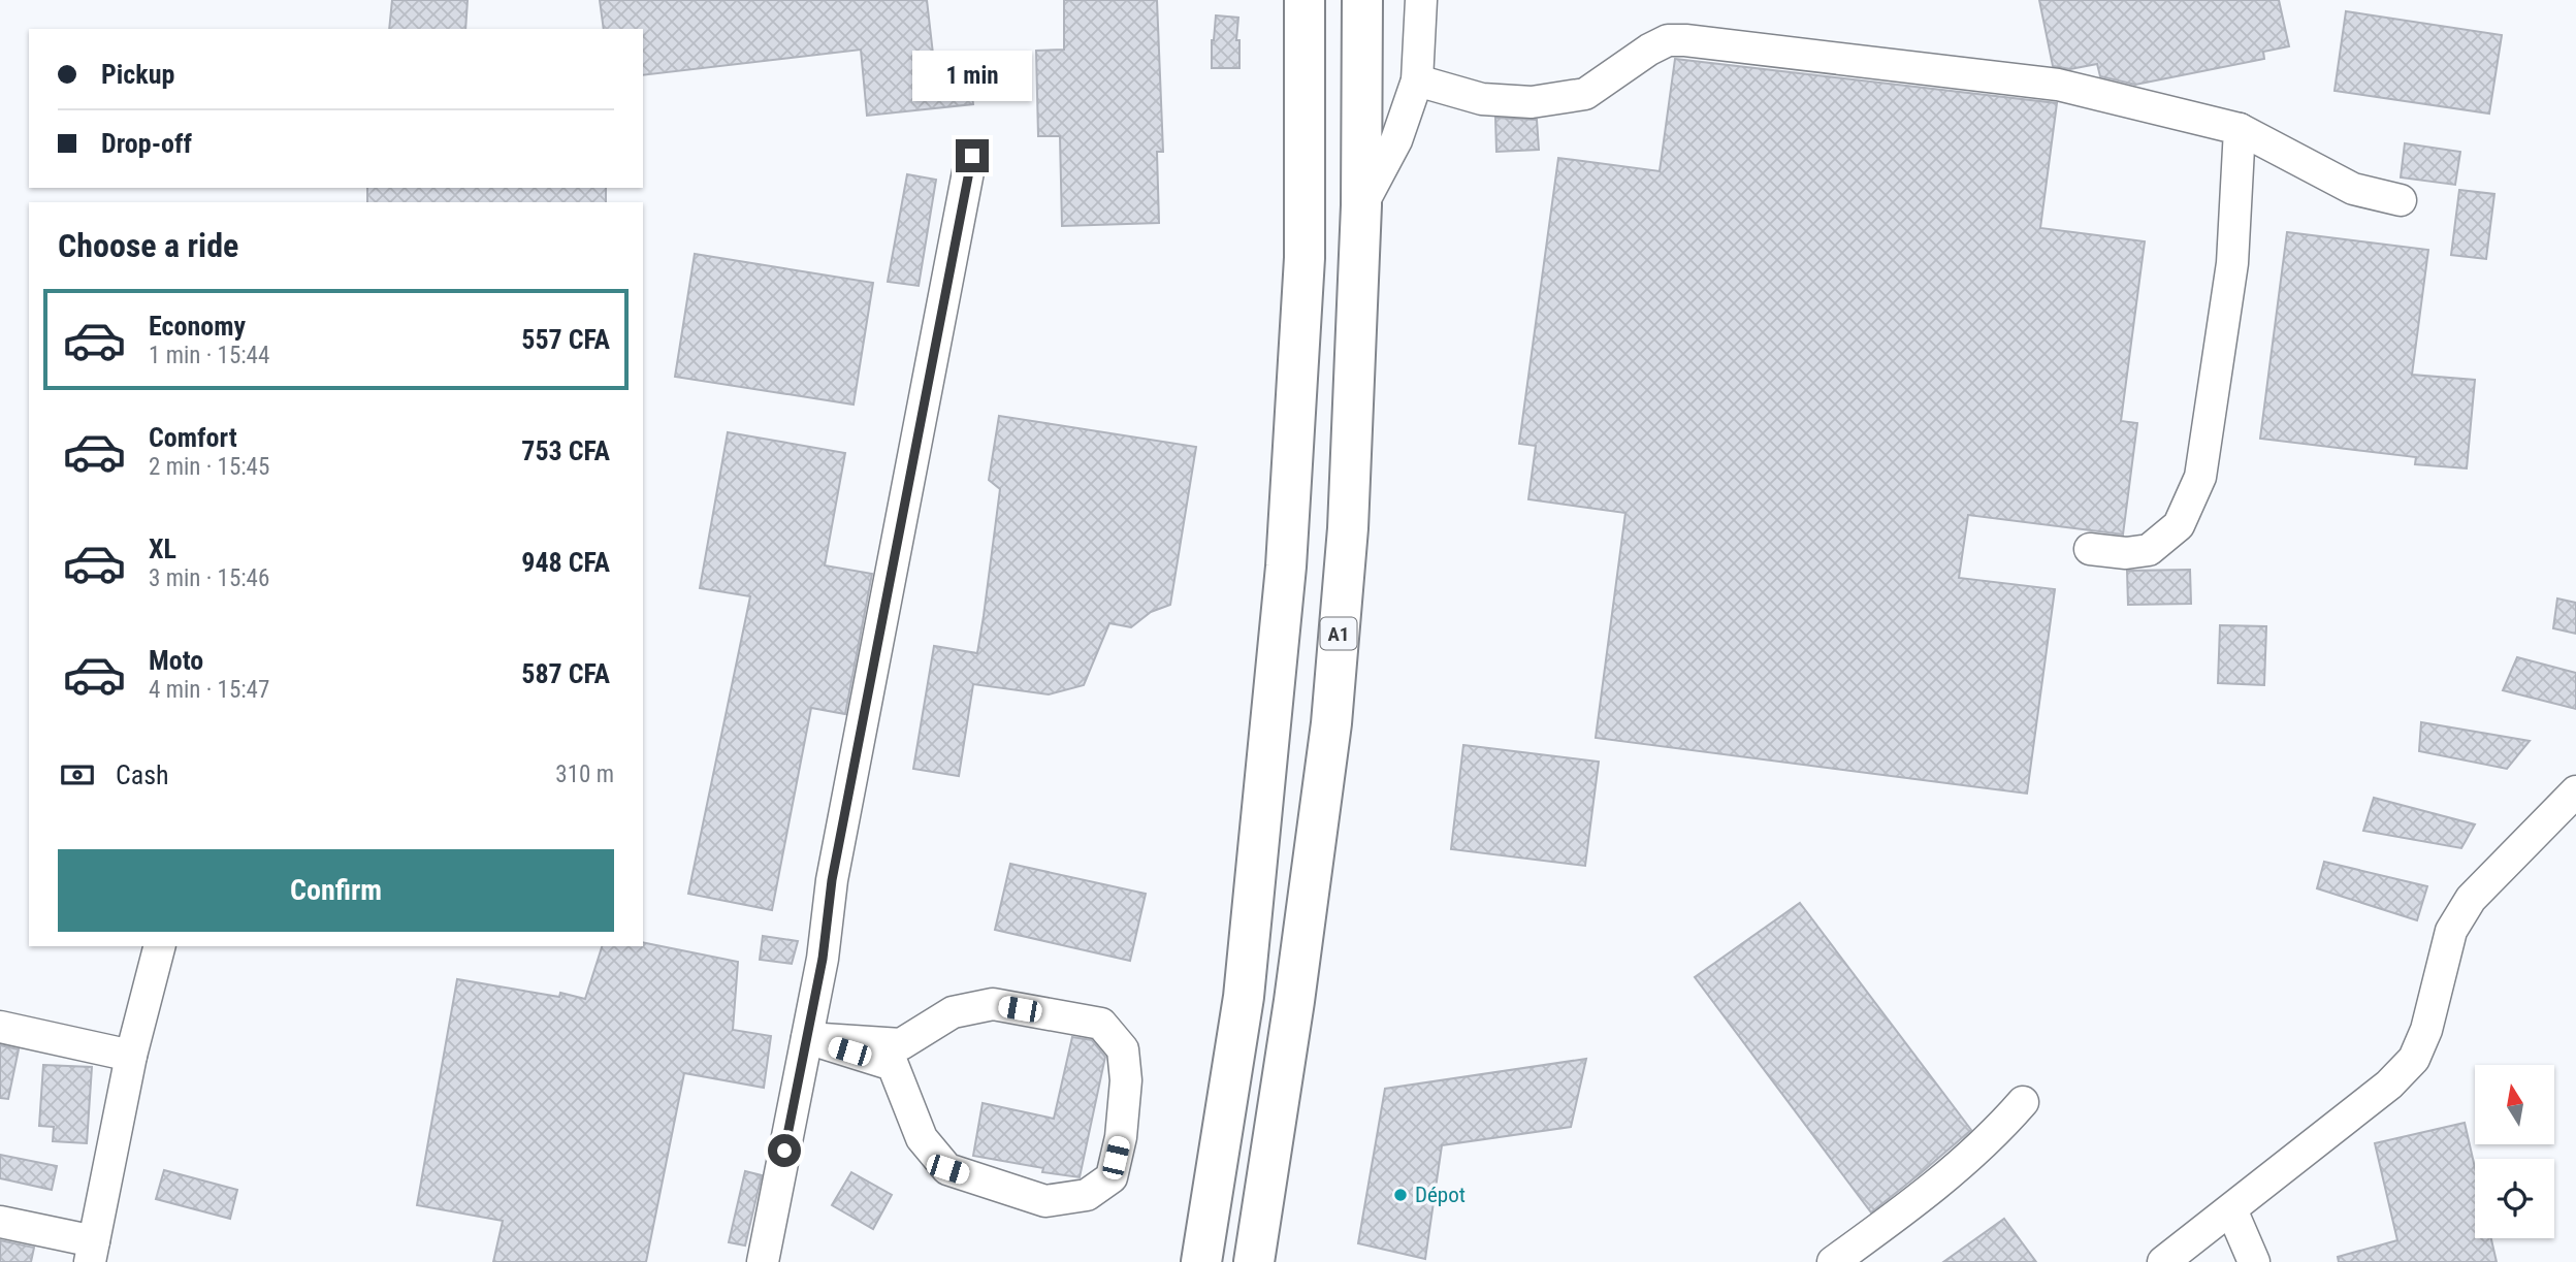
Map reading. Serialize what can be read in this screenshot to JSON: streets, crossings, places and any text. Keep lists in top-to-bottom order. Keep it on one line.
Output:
{"streets":{"highway":["A1"]},"places":["Dépot"],"north":"top","page":{"banner":["Pickup","Drop-off"],"bubble":"1 min","heading":"Choose a ride","list":[{"name":"Economy","note":"1 min · 15:44","value":"557 CFA"},{"name":"Comfort","note":"2 min · 15:45","value":"753 CFA"},{"name":"XL","note":"3 min · 15:46","value":"948 CFA"},{"name":"Moto","note":"4 min · 15:47","value":"587 CFA"}],"pay":["Cash","310 m"],"buttons":"Confirm"}}
